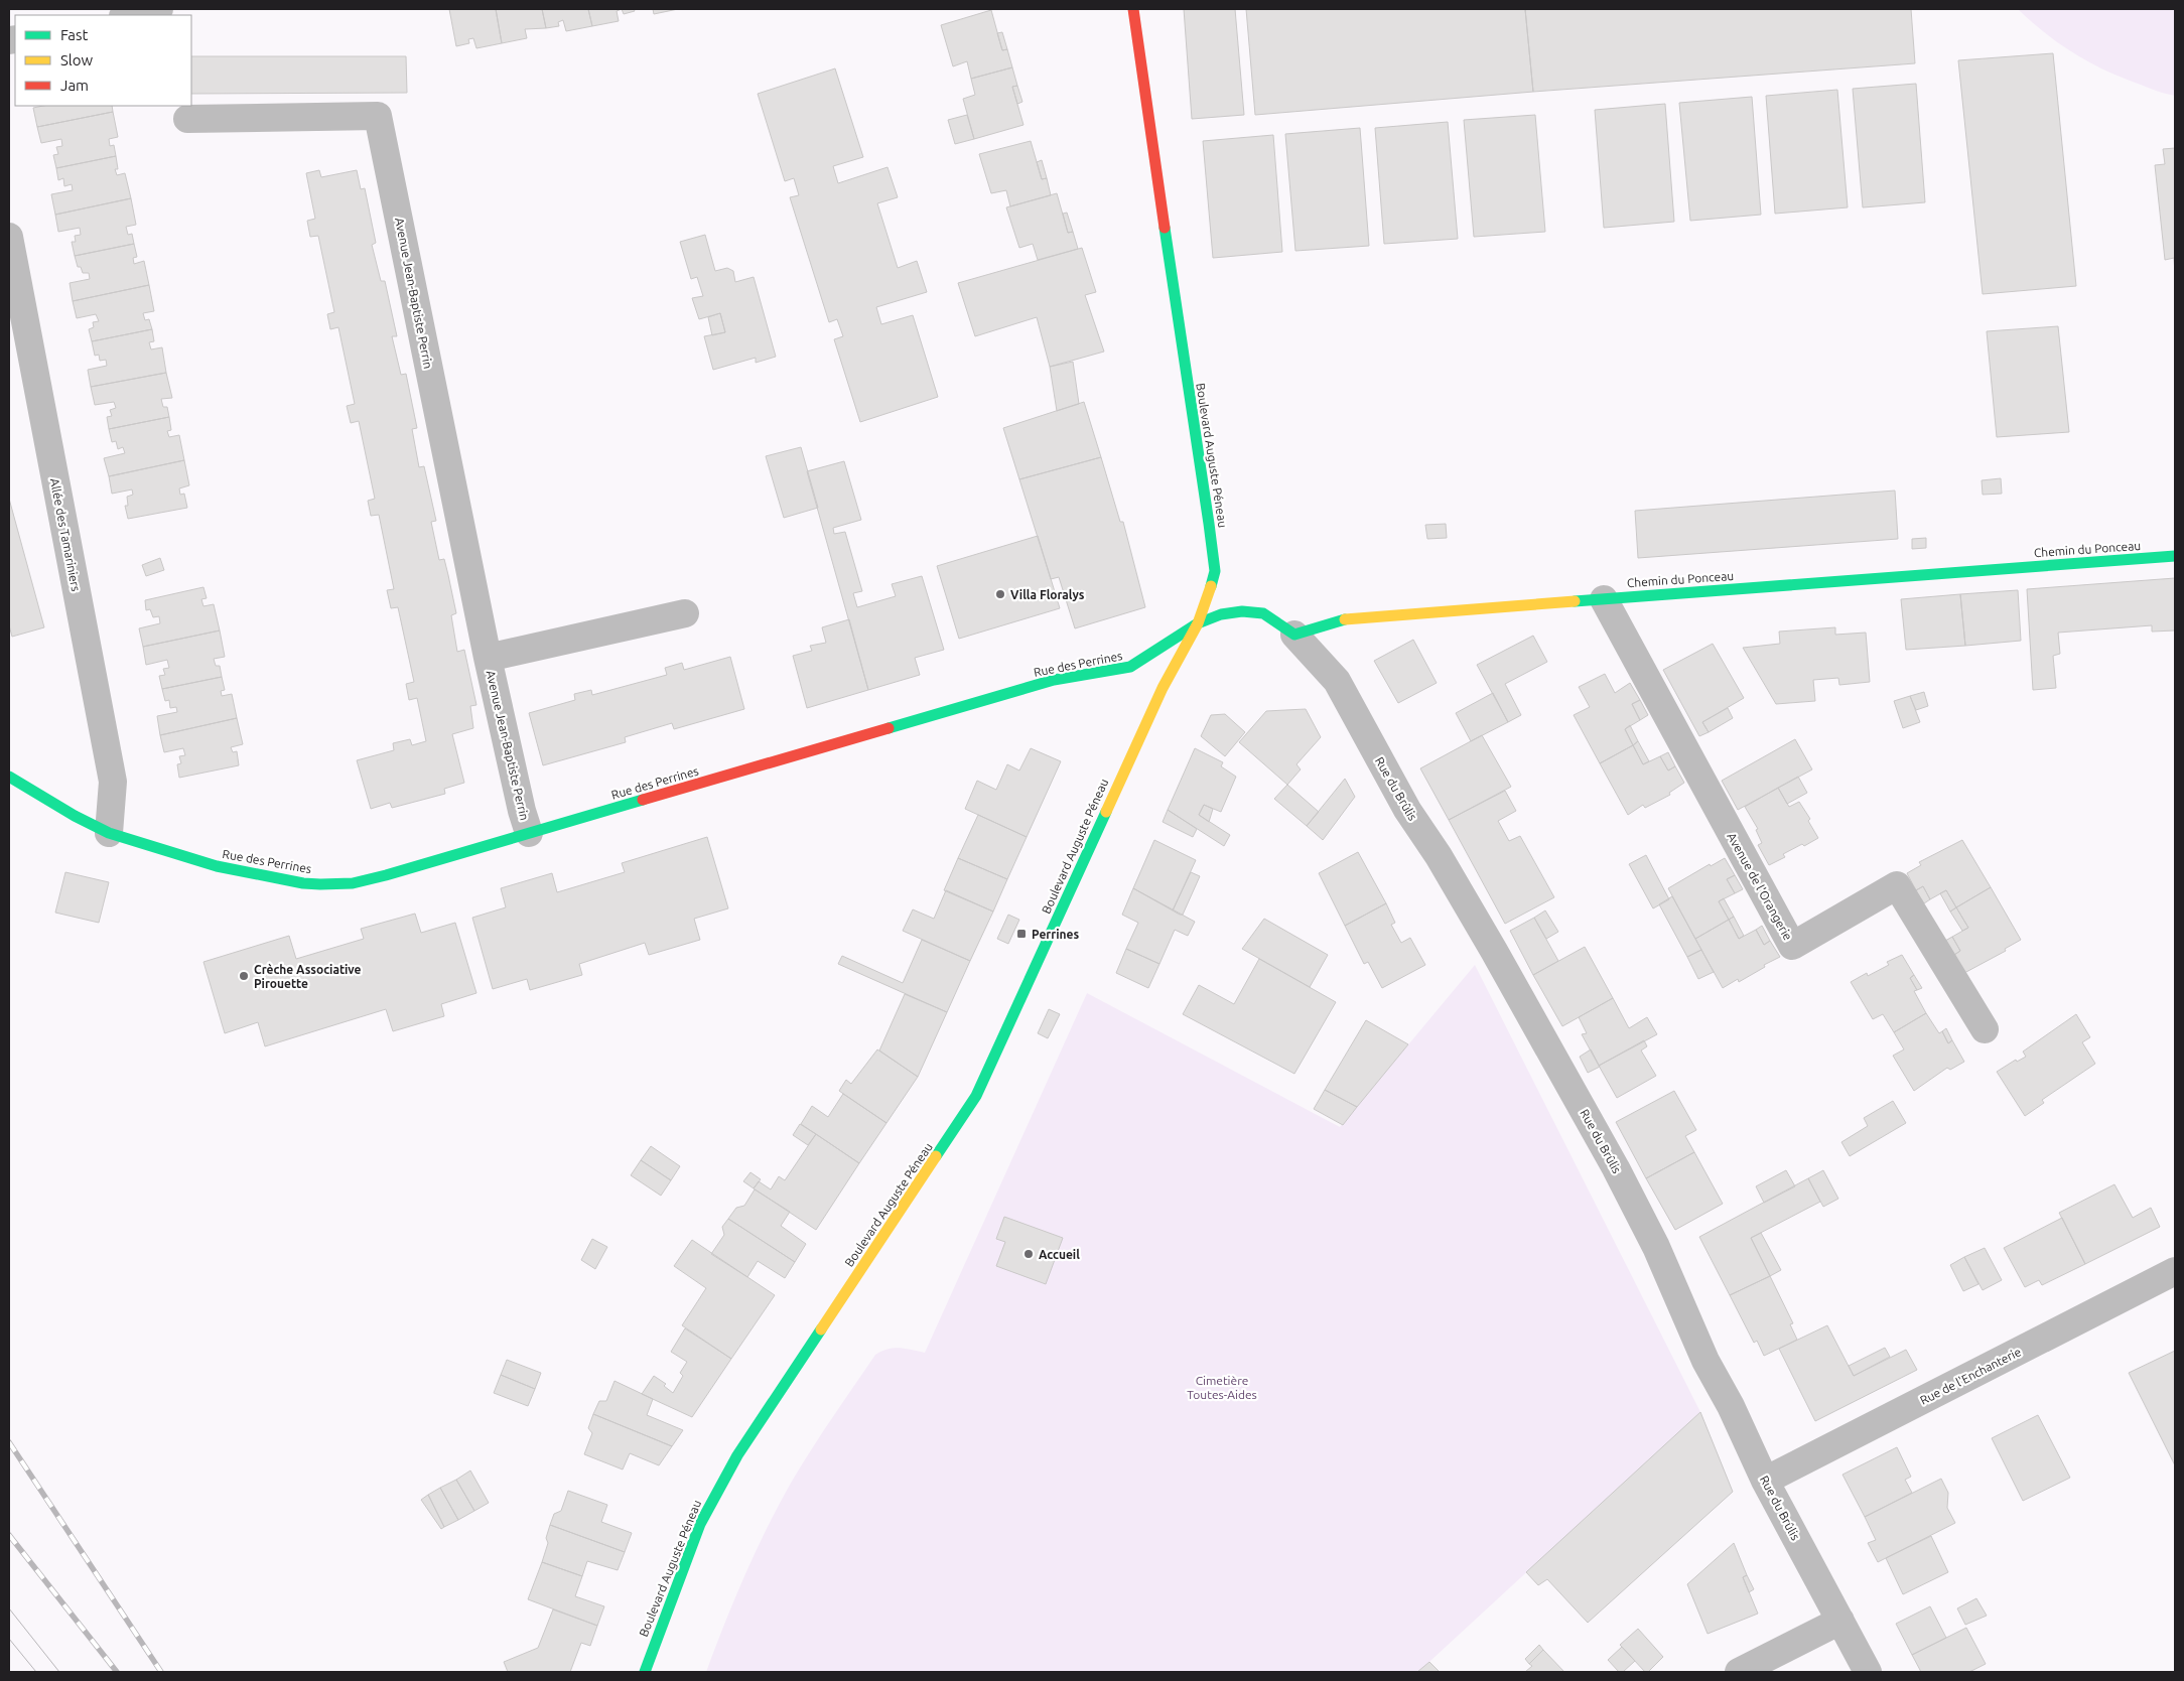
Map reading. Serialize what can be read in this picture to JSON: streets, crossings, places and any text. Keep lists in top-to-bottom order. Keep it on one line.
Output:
{"streets":{"street":["Avenue Jean-Baptiste Perrin","Boulevard Auguste Péneau","Allée des Tamariniers","Chemin du Ponceau","Rue des Perrines","Rue du Brûlis","Avenue de l'Orangerie","Rue de l'Enchanterie"]},"crossings":[["Avenue Jean-Baptiste Perrin","Rue des Perrines"],["Boulevard Auguste Péneau","Rue des Perrines"],["Allée des Tamariniers","Rue des Perrines"],["Chemin du Ponceau","Rue du Brûlis"],["Chemin du Ponceau","Avenue de l'Orangerie"],["Rue du Brûlis","Rue de l'Enchanterie"]],"parks":["Cimetière Toutes-Aides"],"places":{"other":["Villa Floralys","Crèche Associative Pirouette","Accueil"],"transit":["Perrines"]},"legend":["Fast","Slow","Jam"]}
